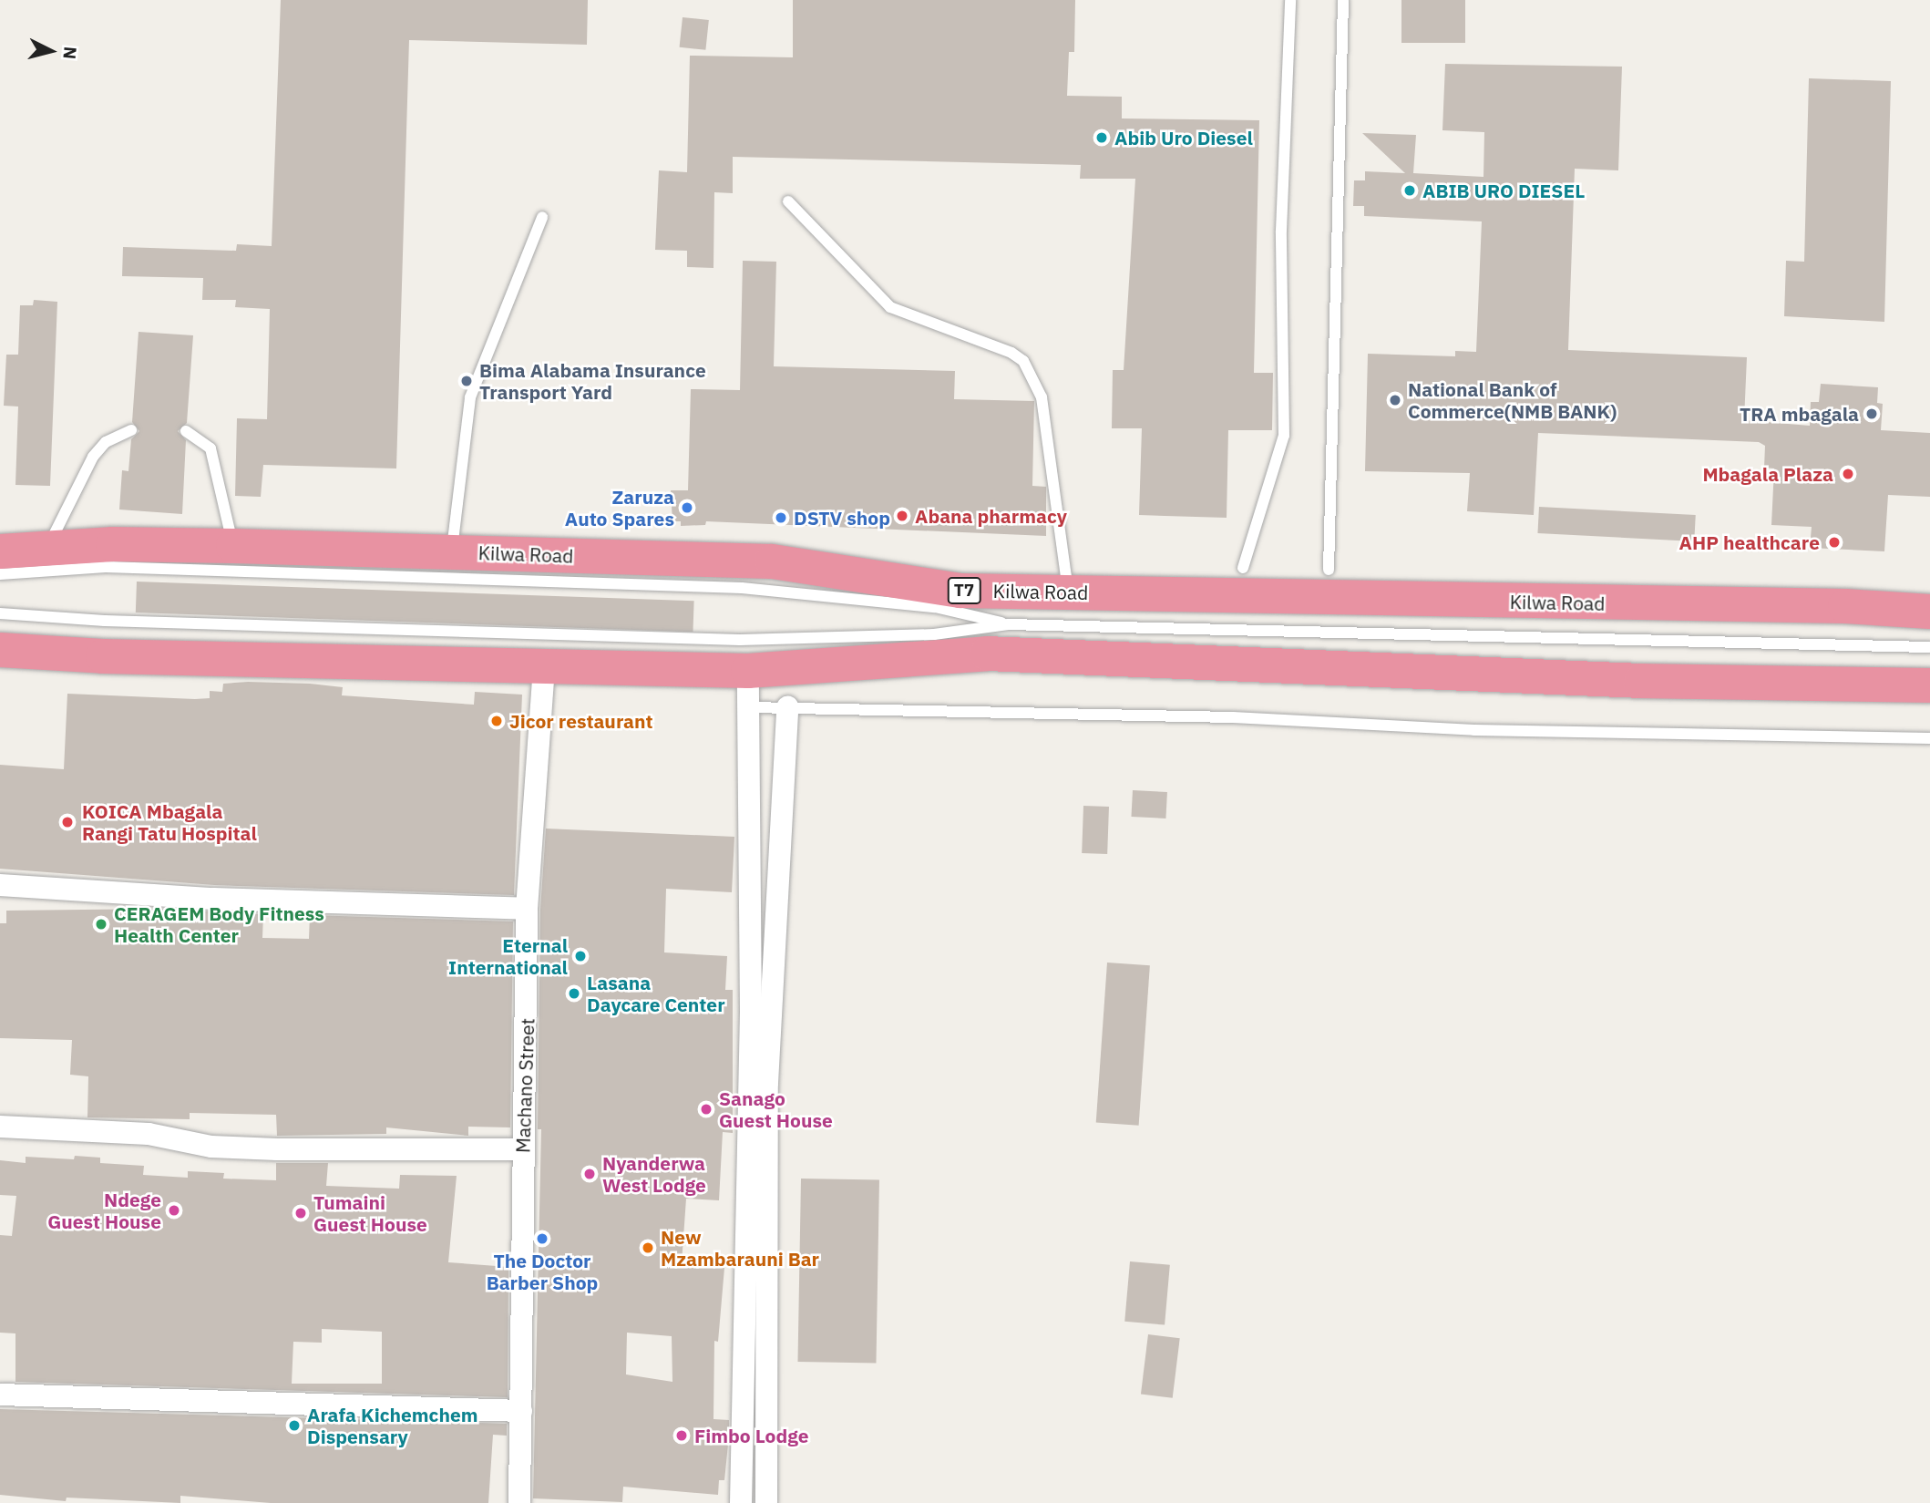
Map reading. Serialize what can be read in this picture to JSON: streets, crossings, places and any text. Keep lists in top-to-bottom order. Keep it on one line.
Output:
{"streets":{"highway":["Kilwa Road","T7"],"street":["Machano Street"]},"places":["Abib Uro Diesel","ABIB URO DIESEL","Bima Alabama Insurance Transport Yard","National Bank of Commerce(NMB BANK)","TRA mbagala","Mbagala Plaza","Zaruza Auto Spares","Abana pharmacy","DSTV shop","AHP healthcare","Jicor restaurant","KOICA Mbagala Rangi Tatu Hospital","CERAGEM Body Fitness Health Center","Eternal International","Lasana Daycare Center","Sanago Guest House","Nyanderwa West Lodge","Ndege Guest House","Tumaini Guest House","The Doctor Barber Shop","New Mzambarauni Bar","Arafa Kichemchem Dispensary","Fimbo Lodge"],"north":"right"}
